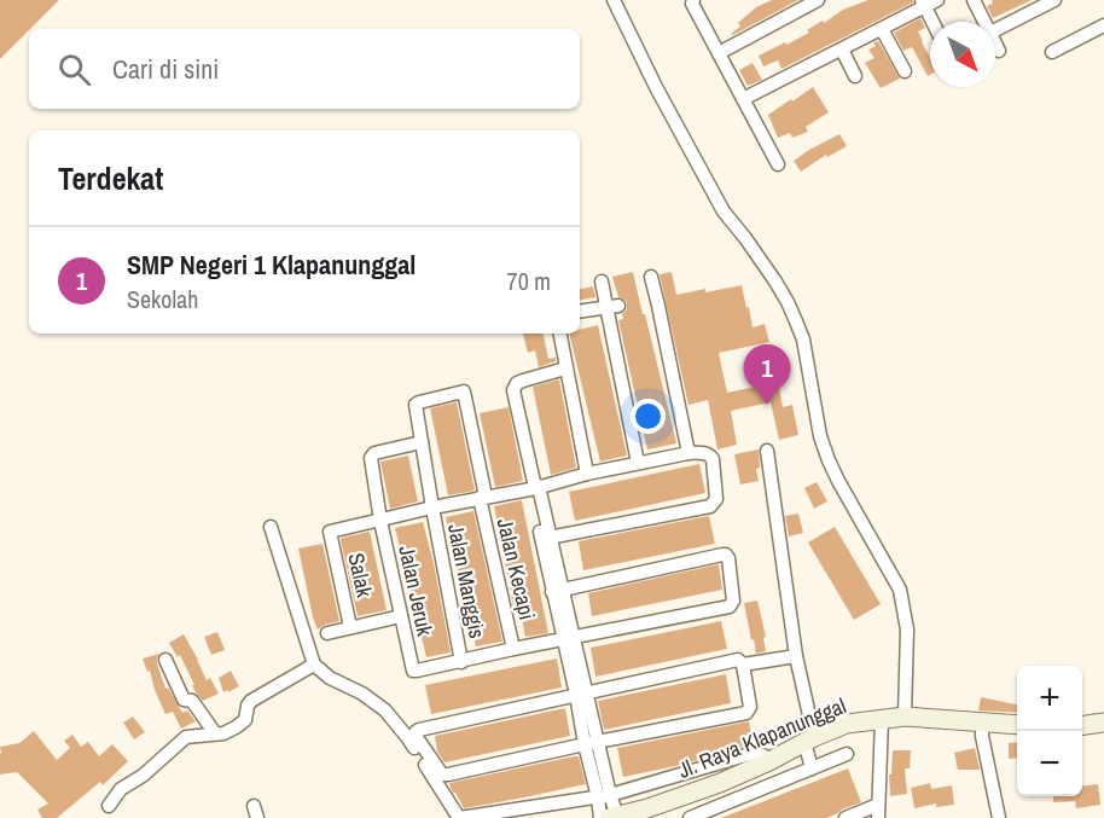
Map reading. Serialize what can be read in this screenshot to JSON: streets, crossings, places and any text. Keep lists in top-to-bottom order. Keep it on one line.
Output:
{"streets":{"street":["Jalan Kecapi","Salak","Jalan Manggis","Jalan Jeruk","Jl. Raya Klapanunggal"]},"crossings":[["Jalan Kecapi","Jalan Manggis"],["Jalan Kecapi","Jalan Jeruk"],["Salak","Jalan Manggis"],["Jalan Manggis","Jalan Jeruk"]],"north":"bottom right","page":{"search":"Cari di sini","heading":"Terdekat","list":[{"mark":"1","name":"SMP Negeri 1 Klapanunggal","note":"Sekolah","value":"70 m"}],"pins":"1","map_buttons":["+","−"]}}
